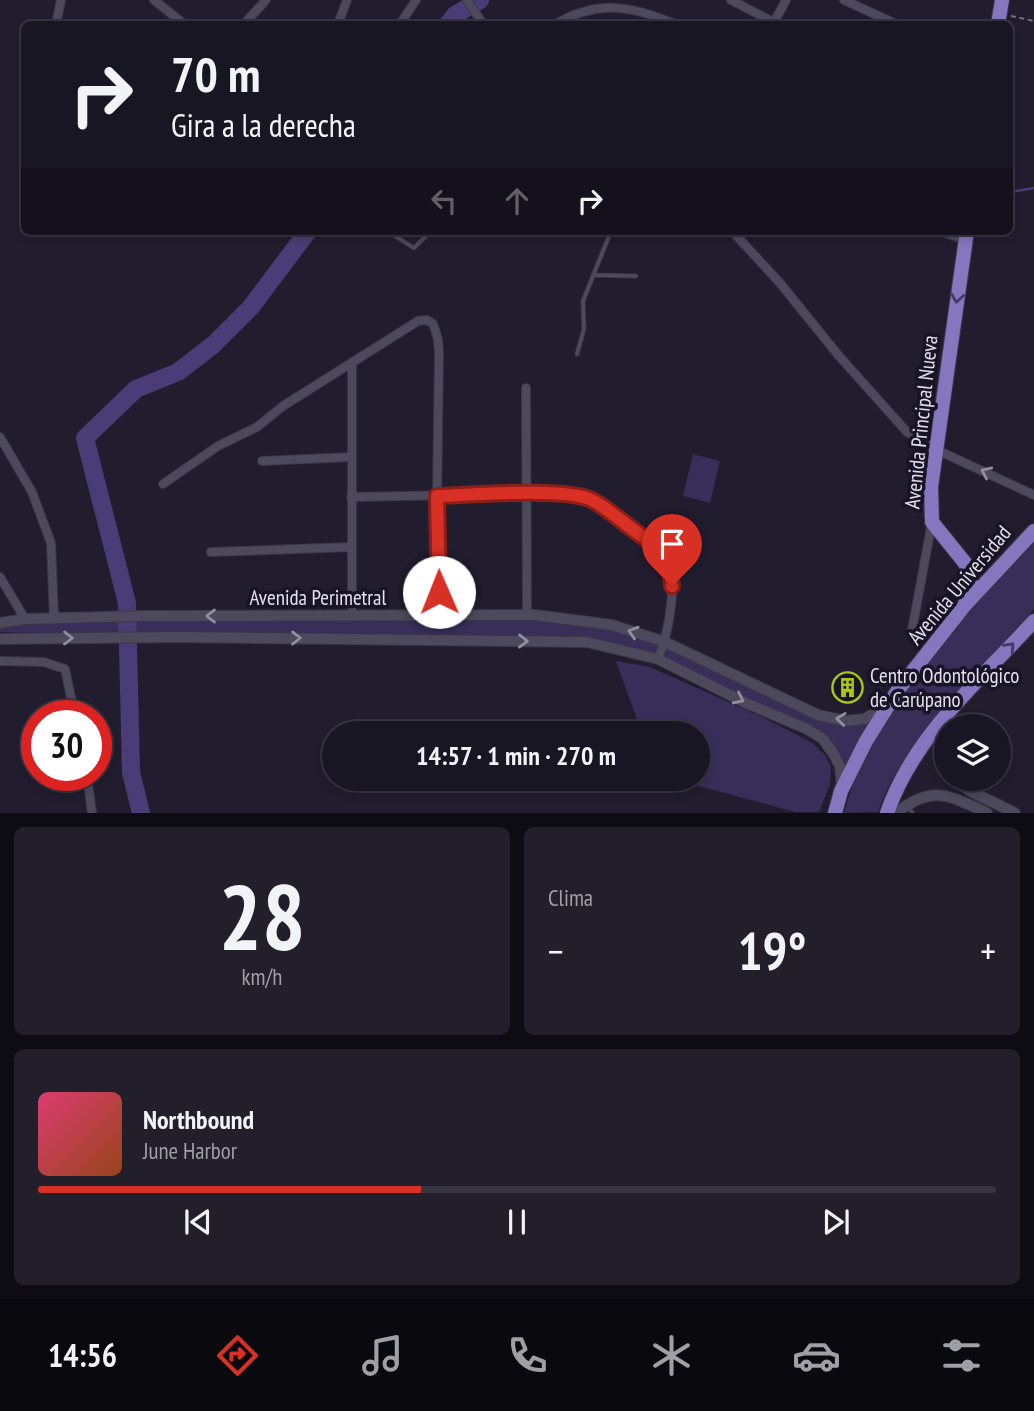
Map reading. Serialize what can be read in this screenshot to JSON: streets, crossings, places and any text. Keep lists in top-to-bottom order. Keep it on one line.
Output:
{"streets":{"highway":["Avenida Principal Nueva","Avenida Universidad"],"main road":["Avenida Perimetral"]},"crossings":[["Avenida Principal Nueva","Avenida Universidad"],["Avenida Universidad","Avenida Perimetral"]],"one_way":["Avenida Principal Nueva"],"places":{"building":["Centro Odontológico de Carúpano"]},"page":{"turn":["70 m","Gira a la derecha"],"limit":"30","trip":"14:57 · 1 min · 270 m","tile":[["28","km/h"],"Clima"],"heat":["−","19°","+"],"song":["Northbound","June Harbor"],"tabs":"14:56"}}
